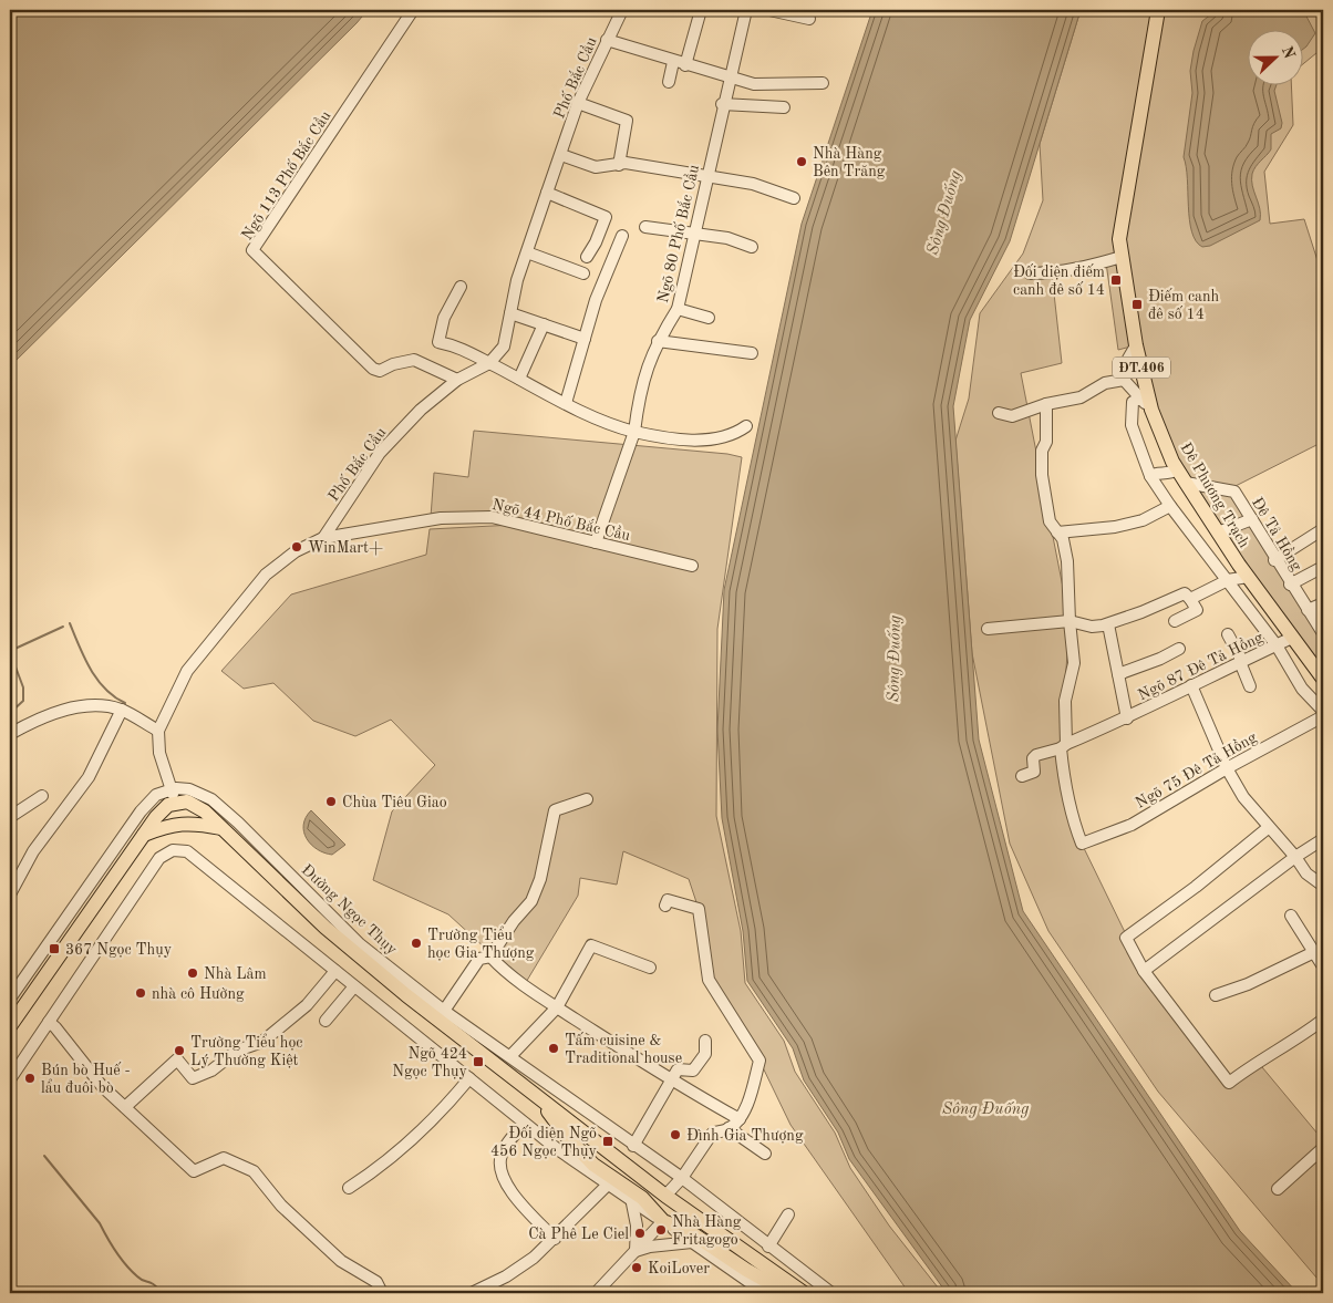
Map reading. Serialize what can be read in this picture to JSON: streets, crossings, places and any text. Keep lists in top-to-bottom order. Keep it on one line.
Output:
{"streets":{"main road":["ĐT.406","Đê Phương Trạch","Đường Ngọc Thụy"],"street":["Phố Bắc Cầu","Ngõ 113 Phố Bắc Cầu","Ngõ 80 Phố Bắc Cầu","Ngõ 44 Phố Bắc Cầu","Đê Tả Hồng","Ngõ 87 Đê Tả Hồng","Ngõ 75 Đê Tả Hồng"]},"crossings":[["Phố Bắc Cầu","Ngõ 113 Phố Bắc Cầu"],["Phố Bắc Cầu","Ngõ 44 Phố Bắc Cầu"],["Ngõ 80 Phố Bắc Cầu","Ngõ 44 Phố Bắc Cầu"],["Đê Phương Trạch","Đê Tả Hồng"],["Đê Phương Trạch","Ngõ 87 Đê Tả Hồng"],["Ngõ 87 Đê Tả Hồng","Ngõ 75 Đê Tả Hồng"]],"water":["Sông Đuống"],"places":{"other":["Nhà Hàng Bên Trăng","WinMart+","Chùa Tiêu Giao","Trường Tiểu học Gia Thượng","Nhà Lâm","nhà cô Hường","Tấm cuisine & Traditional house","Trường Tiểu học Lý Thường Kiệt","Bún bò Huế - lẩu đuôi bò","Đình Gia Thượng","Nhà Hàng Fritagogo","Cà Phê Le Ciel","KoiLover"],"transit":["Đối diện điếm canh đê số 14","Điếm canh đê số 14","367 Ngọc Thụy","Ngõ 424 Ngọc Thụy","Đối diện Ngõ 456 Ngọc Thụy"]},"north":"right"}
